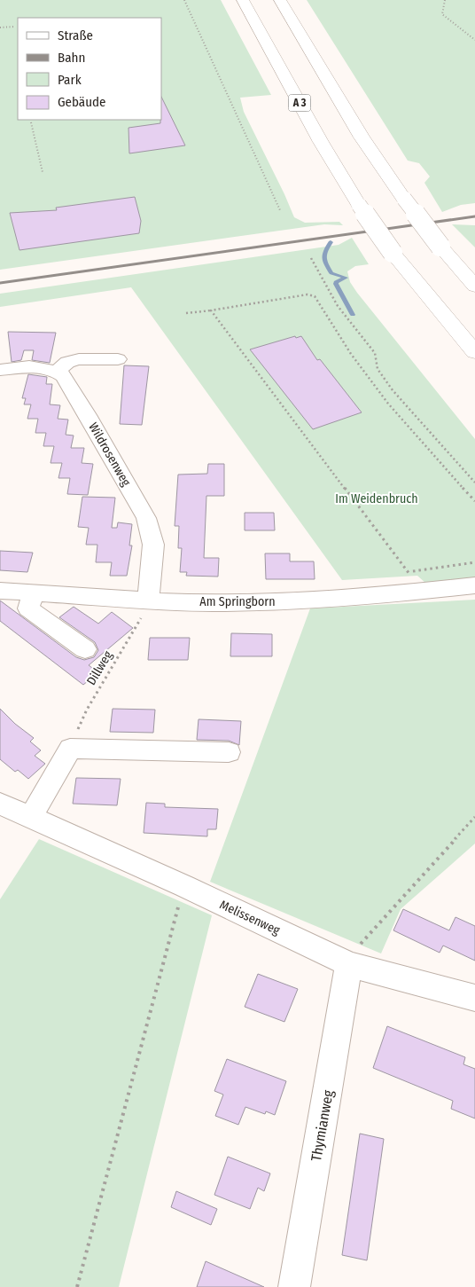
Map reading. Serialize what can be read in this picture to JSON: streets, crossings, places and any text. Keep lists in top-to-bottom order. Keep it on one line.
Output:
{"streets":{"highway":["A 3"],"street":["Wildrosenweg","Am Springborn","Melissenweg","Thymianweg"],"path":["Dillweg"]},"crossings":[["Wildrosenweg","Am Springborn"],["Wildrosenweg","Dillweg"],["Am Springborn","Dillweg"],["Melissenweg","Thymianweg"]],"parks":["Im Weidenbruch"],"legend":["Straße","Bahn","Park","Gebäude"]}
